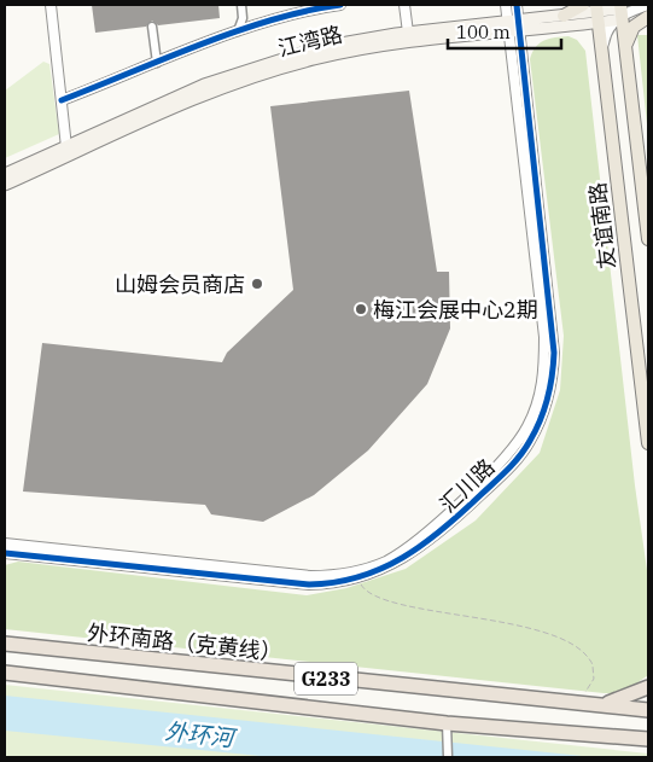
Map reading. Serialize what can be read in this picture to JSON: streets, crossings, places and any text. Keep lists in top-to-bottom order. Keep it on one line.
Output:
{"streets":{"highway":["外环南路（克黄线）","G233"],"main road":["江湾路","友谊南路"],"street":["汇川路"]},"crossings":[["江湾路","友谊南路"],["江湾路","汇川路"]],"water":["外环河"],"places":["山姆会员商店","梅江会展中心2期"],"scale_bar":"100 m"}
